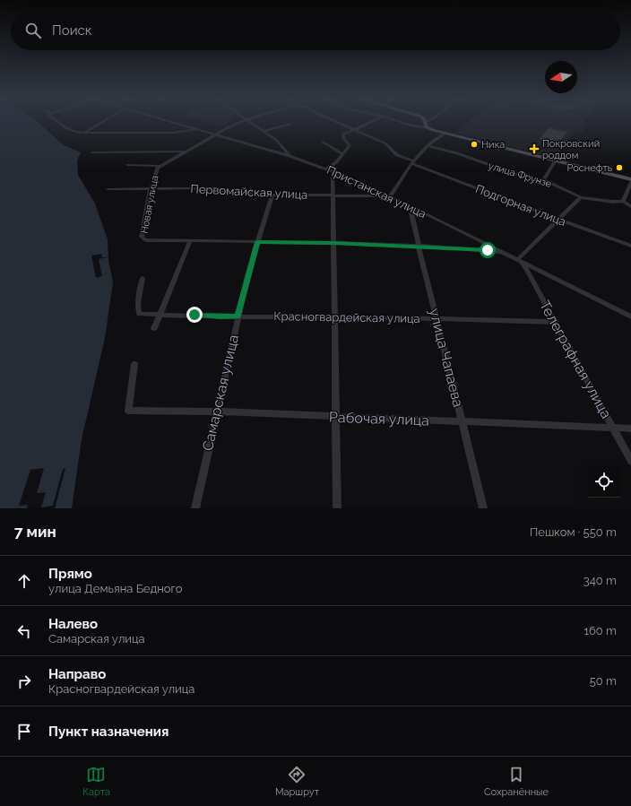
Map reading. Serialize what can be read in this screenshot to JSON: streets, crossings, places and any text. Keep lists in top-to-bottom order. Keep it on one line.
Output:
{"streets":{"street":["улица Фрунзе","Первомайская улица","Пристанская улица","Новая улица","Подгорная улица","Красногвардейская улица","улица Чапаева","Телеграфная улица","Самарская улица","Рабочая улица"]},"crossings":[["Первомайская улица","Пристанская улица"],["Первомайская улица","Новая улица"],["Первомайская улица","Самарская улица"],["Пристанская улица","Новая улица"],["Пристанская улица","улица Чапаева"],["Пристанская улица","Телеграфная улица"],["Красногвардейская улица","улица Чапаева"],["Красногвардейская улица","Телеграфная улица"],["Красногвардейская улица","Самарская улица"],["улица Чапаева","Рабочая улица"],["Телеграфная улица","Рабочая улица"],["Самарская улица","Рабочая улица"]],"places":{"other":["Ника","Роснефть"],"health":["Покровский роддом"]},"north":"left","page":{"search":"Поиск","heading":["7 мин","Пешком · 550 m"],"list":[["Прямо","улица Демьяна Бедного","340 m"],["Налево","Самарская улица","160 m"],["Направо","Красногвардейская улица","50 m"],"Пункт назначения"],"nav":["Карта","Маршрут","Сохранённые"]}}
